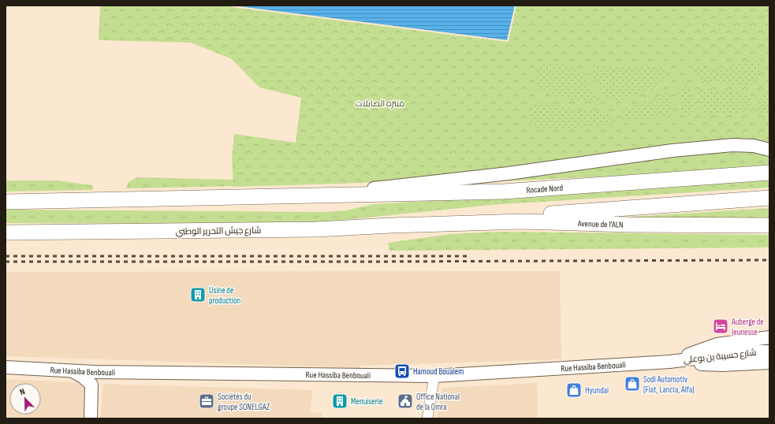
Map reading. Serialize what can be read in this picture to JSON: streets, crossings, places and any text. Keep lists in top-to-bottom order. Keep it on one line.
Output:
{"streets":{"highway":["Rocade Nord","Avenue de l'ALN","شارع جيش التحرير الوطني"],"main road":["شارع حسيبة بن بوعلي","Rue Hassiba Benbouali"]},"crossings":[["Avenue de l'ALN","شارع جيش التحرير الوطني"],["شارع حسيبة بن بوعلي","Rue Hassiba Benbouali"]],"parks":["منتزه الصابلات"],"places":{"building":["Usine de production","Menuiserie"],"hotel":["Auberge de Jeunesse"],"bus stop":["Hamoud Boualem"],"shop":["Sodi Automotiv (Fiat, Lancia, Alfa)","Hyundai"],"office":["Sociétés du groupe SONELGAZ"],"public building":["Office National de la Omra"]},"north":"top left"}
